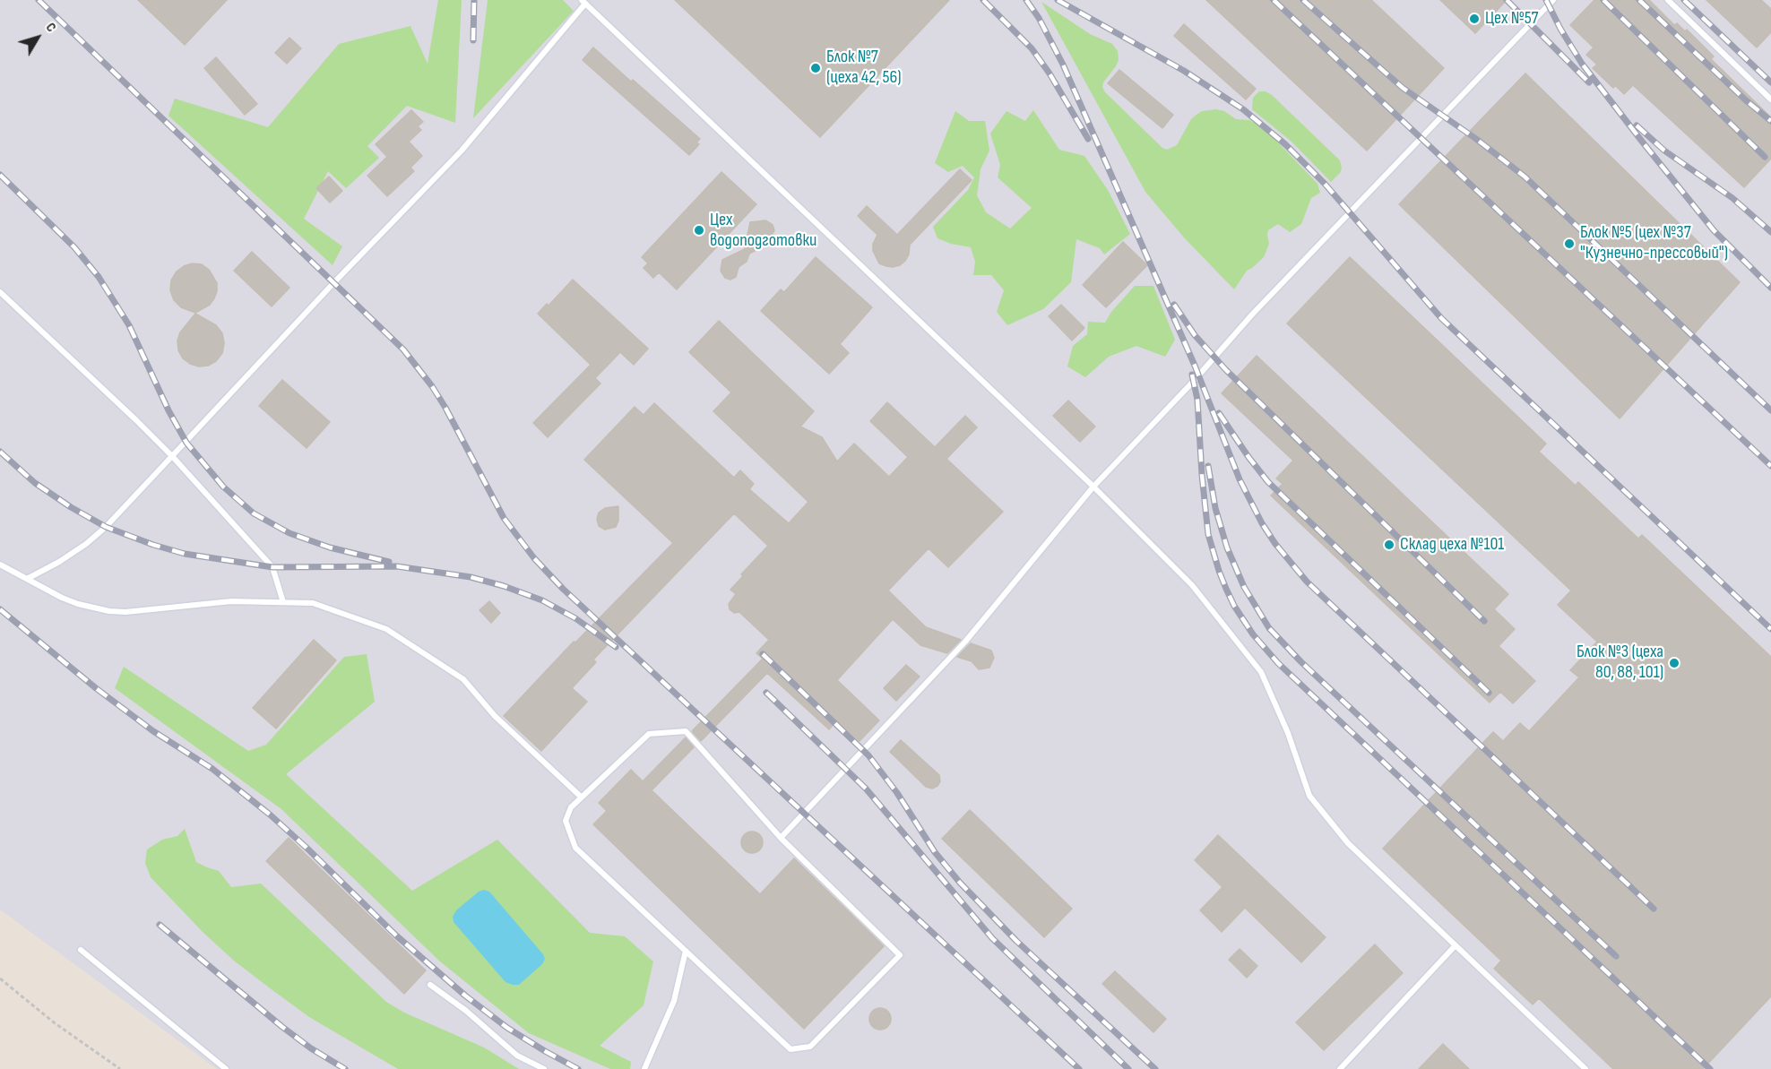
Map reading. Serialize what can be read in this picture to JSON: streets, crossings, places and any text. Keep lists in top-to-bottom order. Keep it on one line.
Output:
{"places":["Цех №57","Блок №7 (цеха 42, 56)","Цех водоподготовки","Блок №5 (цех №37 \"Кузнечно-прессовый\")","Склад цеха №101","Блок №3 (цеха 80, 88, 101)"],"north":"top right"}
